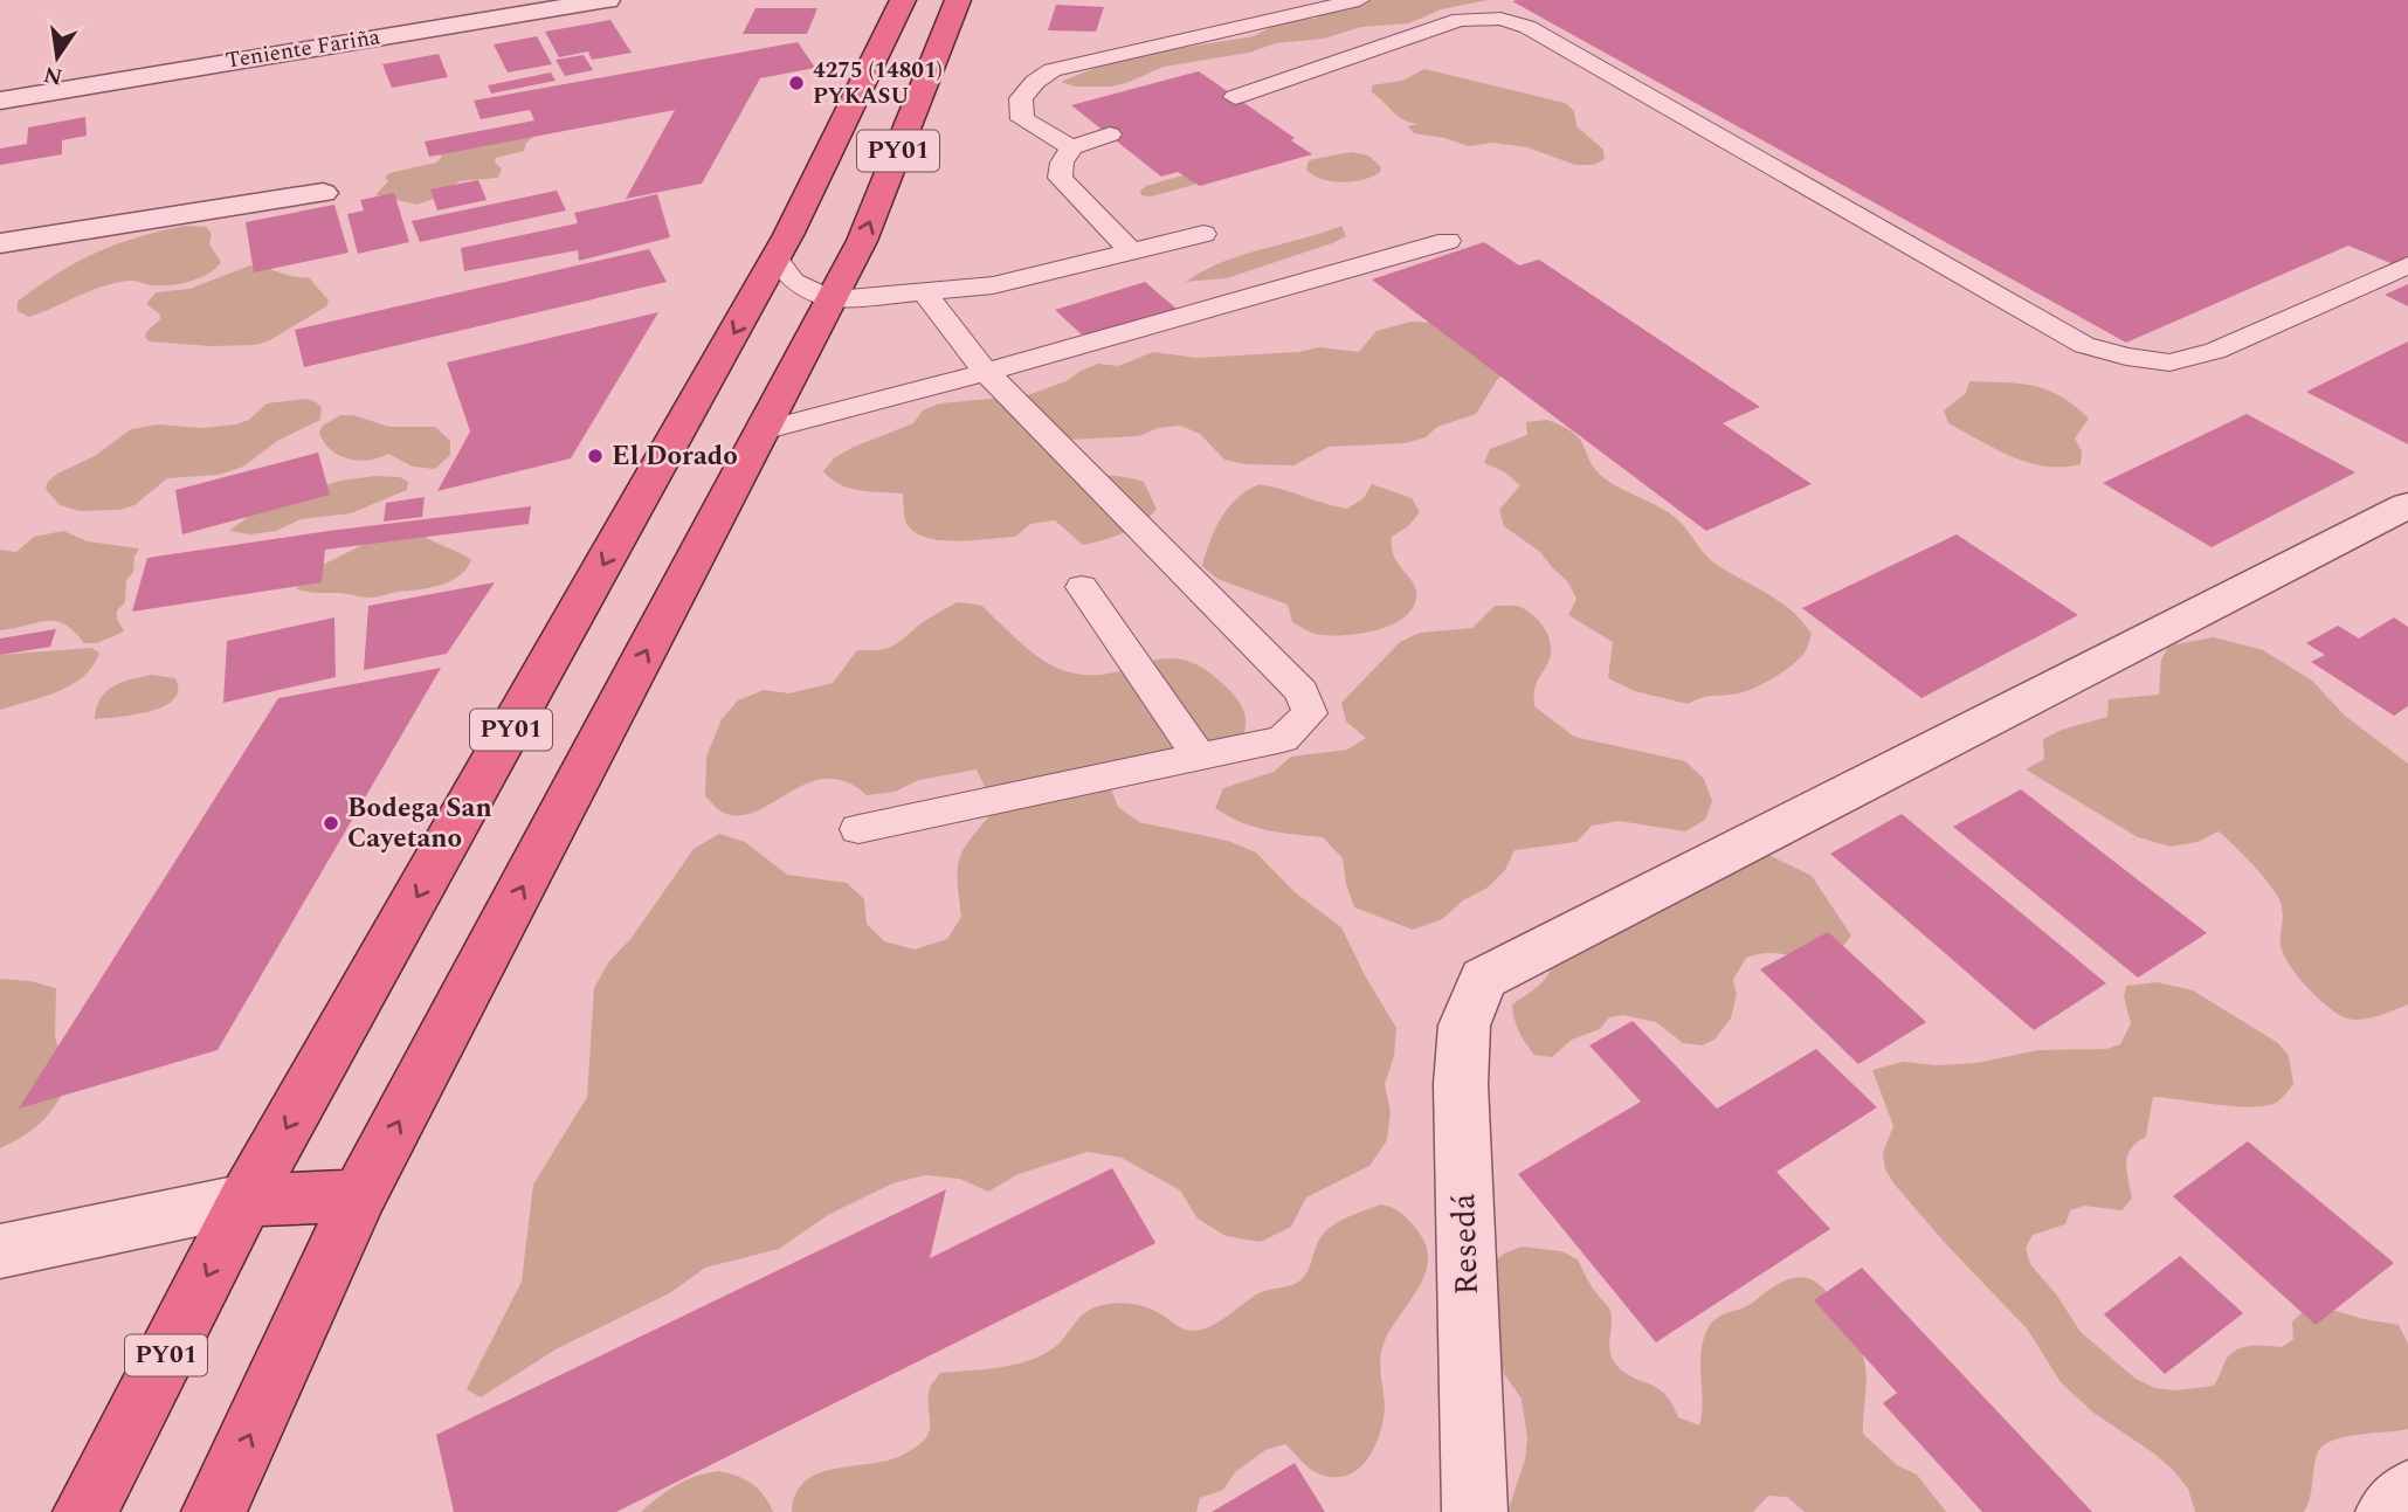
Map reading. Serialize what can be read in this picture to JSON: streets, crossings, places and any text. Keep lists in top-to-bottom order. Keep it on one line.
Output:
{"streets":{"highway":["PY01"],"street":["Teniente Fariña","Resedá"]},"places":["4275 (14801) PYKASU","El Dorado","Bodega San Cayetano"],"north":"bottom"}
